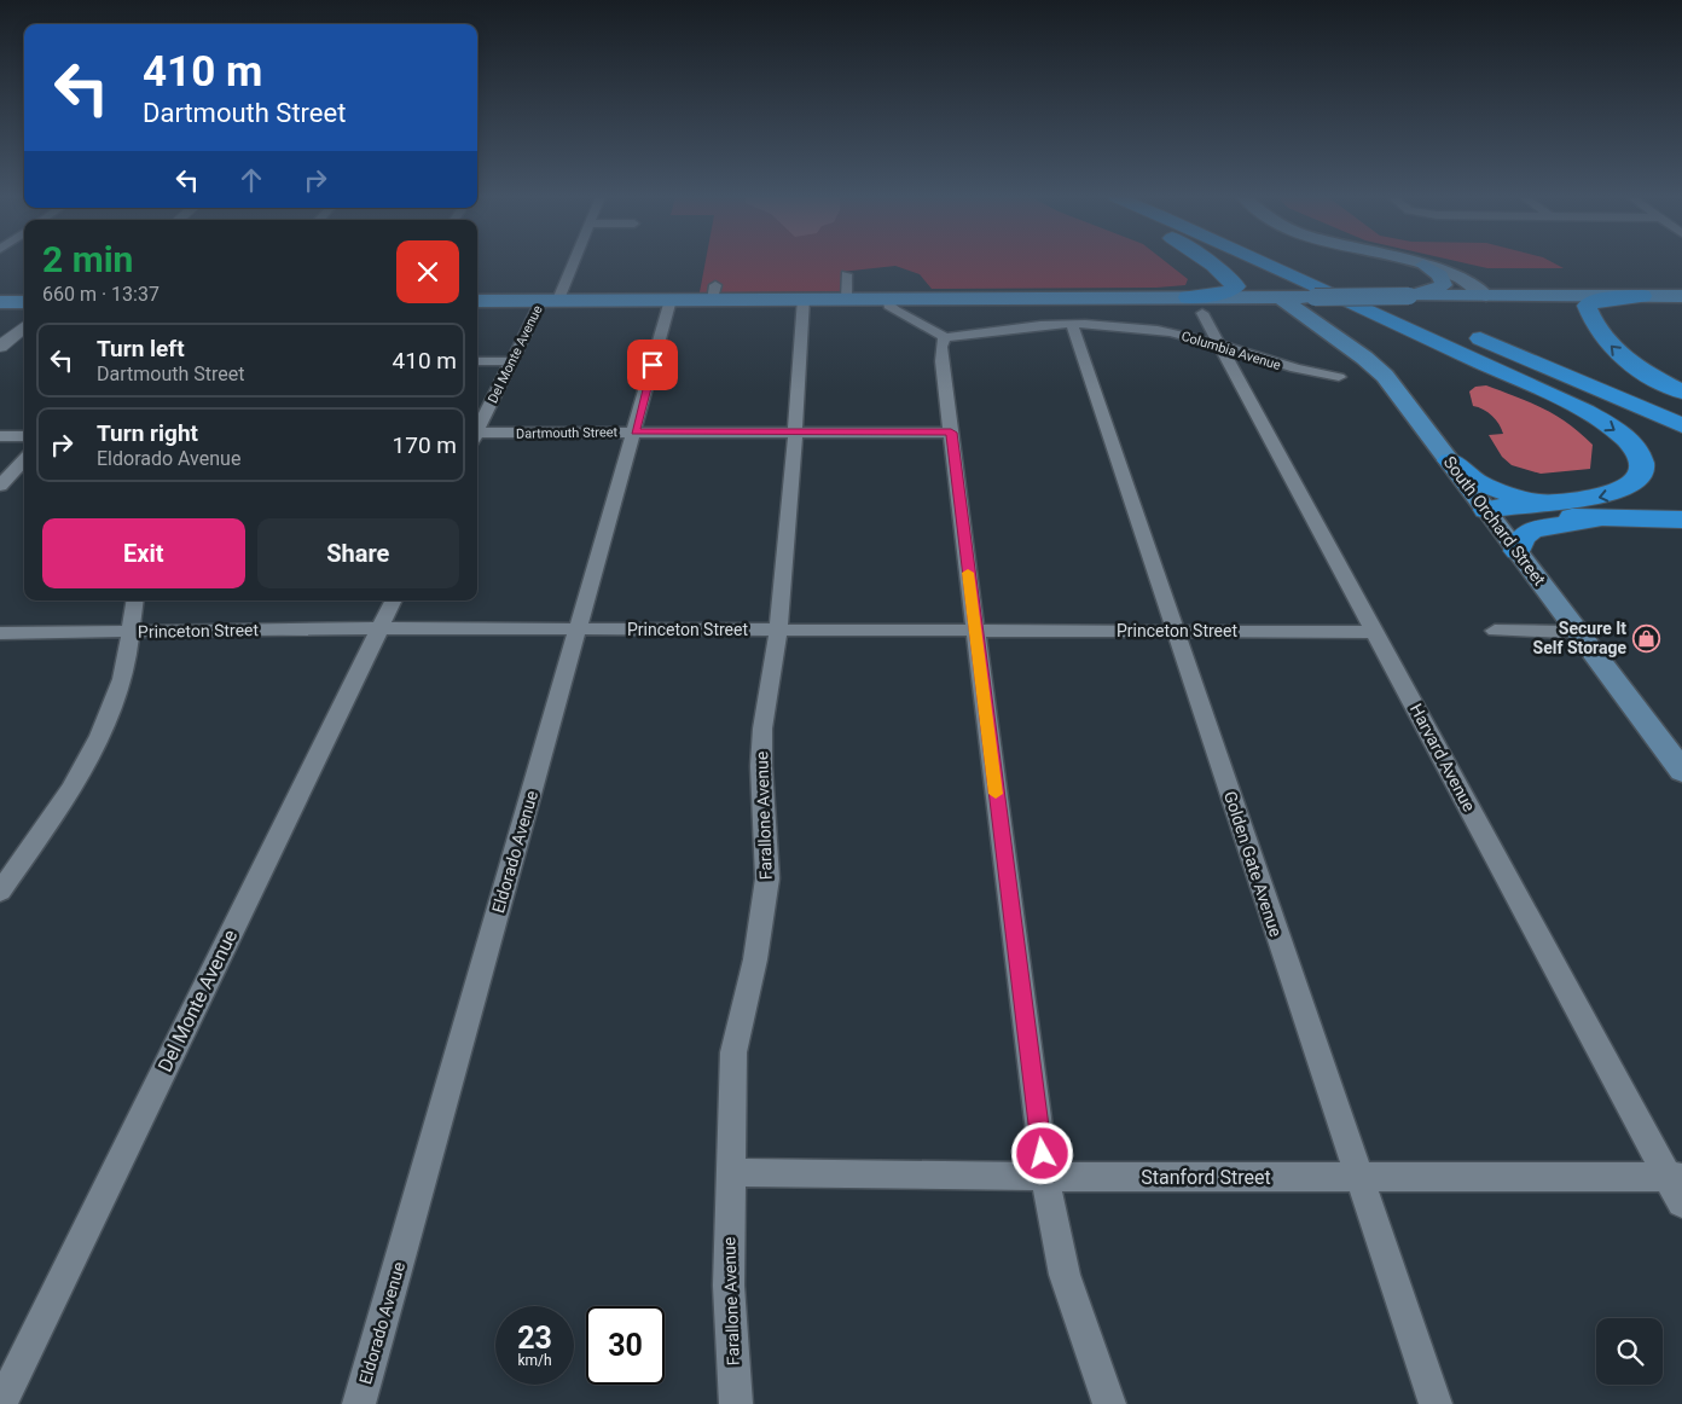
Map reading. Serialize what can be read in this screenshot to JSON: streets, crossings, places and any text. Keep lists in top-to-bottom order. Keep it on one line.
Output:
{"streets":{"main road":["South Orchard Street"],"street":["Columbia Avenue","Del Monte Avenue","Dartmouth Street","Princeton Street","Harvard Avenue","Farallone Avenue","Eldorado Avenue","Golden Gate Avenue","Stanford Street"]},"crossings":[["Columbia Avenue","Harvard Avenue"],["Columbia Avenue","Golden Gate Avenue"],["Del Monte Avenue","Princeton Street"],["Dartmouth Street","Farallone Avenue"],["Dartmouth Street","Eldorado Avenue"],["Princeton Street","Harvard Avenue"],["Princeton Street","Farallone Avenue"],["Princeton Street","Eldorado Avenue"],["Princeton Street","Golden Gate Avenue"],["Harvard Avenue","Stanford Street"],["Farallone Avenue","Stanford Street"],["Golden Gate Avenue","Stanford Street"]],"places":{"shop":["Secure It Self Storage"]},"page":{"turn":["410 m","Dartmouth Street"],"heading":["2 min","660 m · 13:37"],"list":[{"name":"Turn left","note":"Dartmouth Street","value":"410 m"},{"name":"Turn right","note":"Eldorado Avenue","value":"170 m"}],"buttons":["Exit","Share"],"speed":"23 km/h","limit":"30"}}
